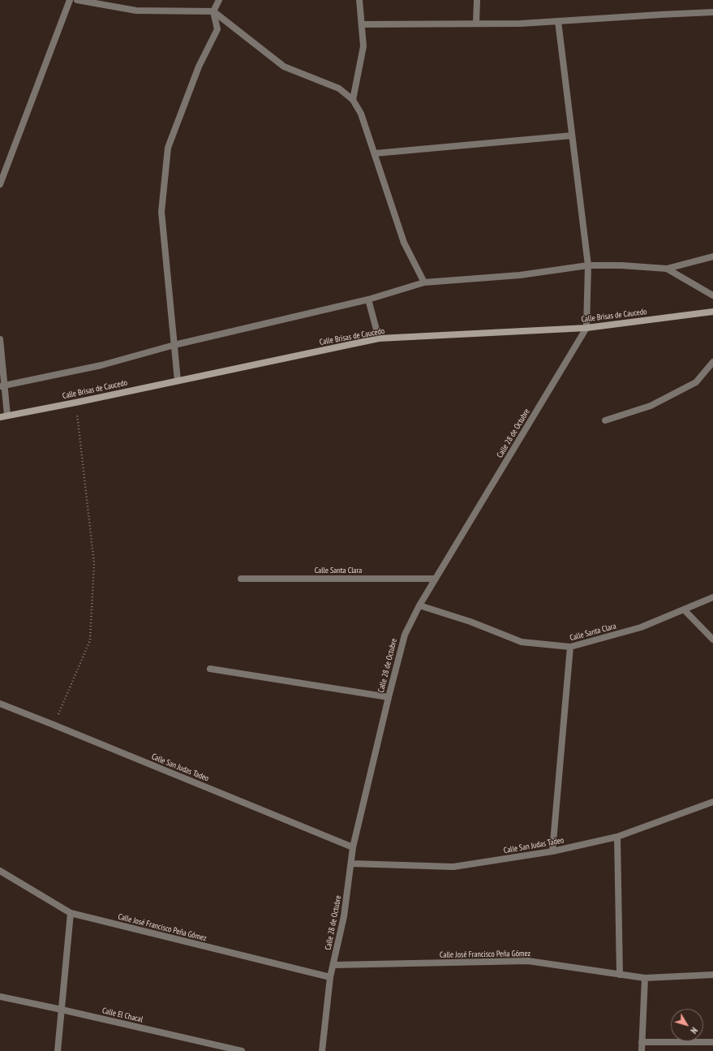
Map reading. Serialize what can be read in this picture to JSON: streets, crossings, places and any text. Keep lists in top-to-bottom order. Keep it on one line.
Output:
{"streets":{"street":["Calle Brisas de Caucedo","Calle 28 de Octubre","Calle Santa Clara","Calle San Judas Tadeo","Calle José Francisco Peña Gómez","Calle El Chacal"]},"crossings":[["Calle Brisas de Caucedo","Calle 28 de Octubre"],["Calle 28 de Octubre","Calle Santa Clara"],["Calle 28 de Octubre","Calle San Judas Tadeo"],["Calle 28 de Octubre","Calle José Francisco Peña Gómez"]],"north":"bottom right"}
